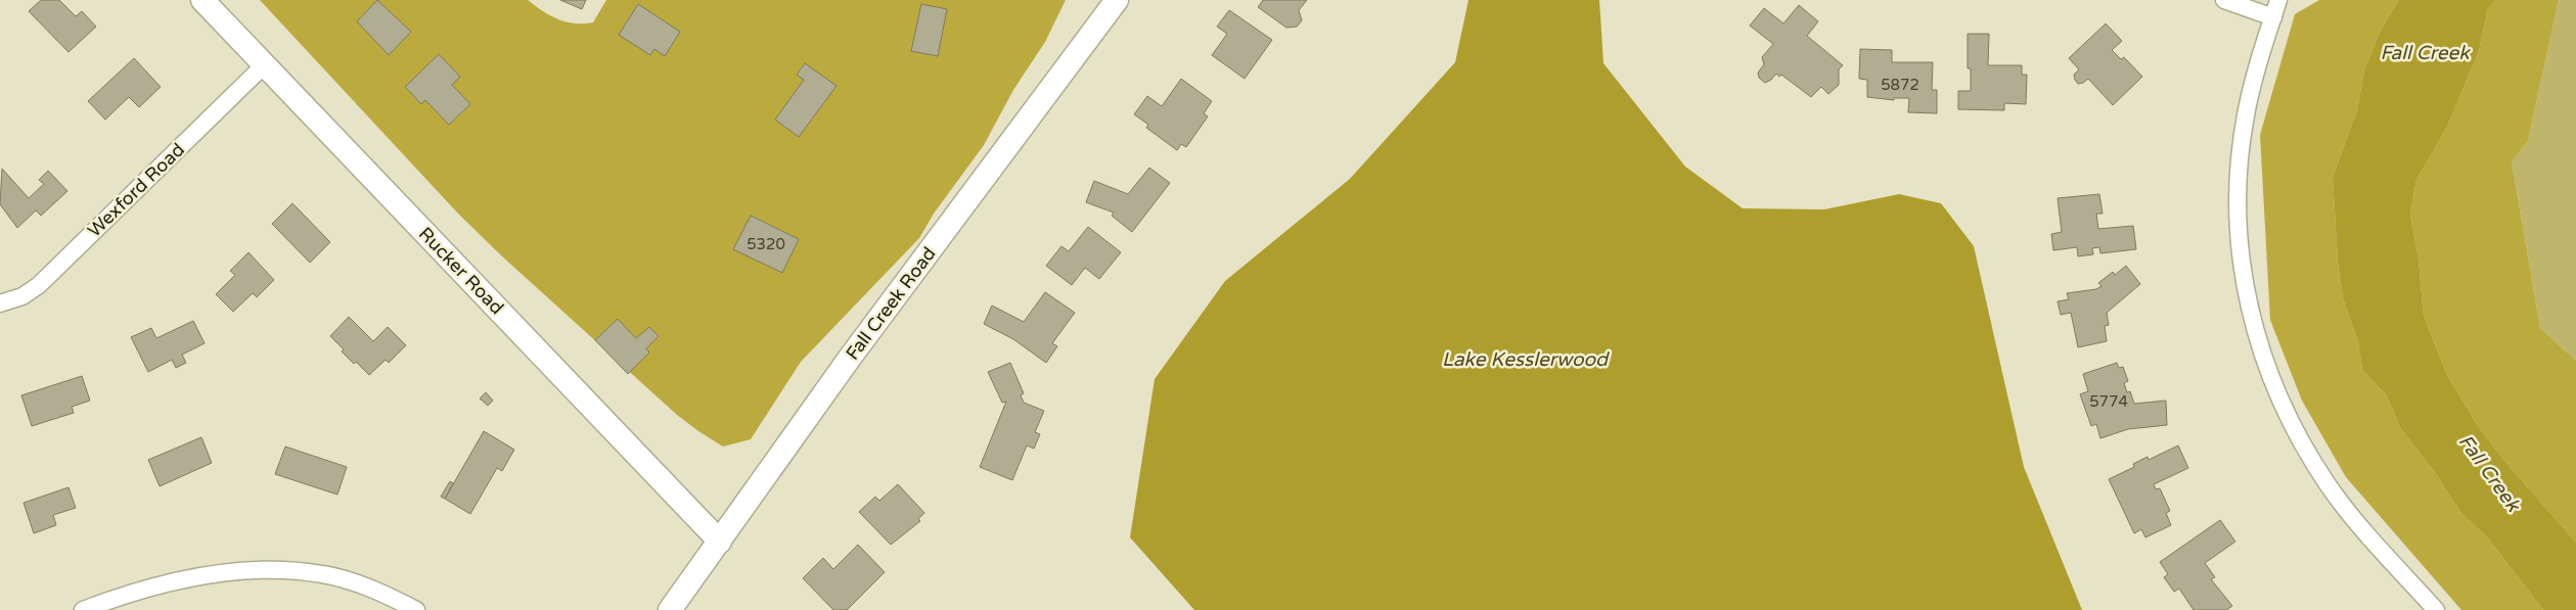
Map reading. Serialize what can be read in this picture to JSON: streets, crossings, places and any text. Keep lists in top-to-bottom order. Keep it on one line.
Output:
{"streets":{"main road":["Rucker Road","Fall Creek Road"],"street":["Wexford Road"]},"crossings":[["Wexford Road","Rucker Road"],["Rucker Road","Fall Creek Road"]],"water":["Fall Creek","Lake Kesslerwood"],"house_numbers":["5872","5320","5774"]}
